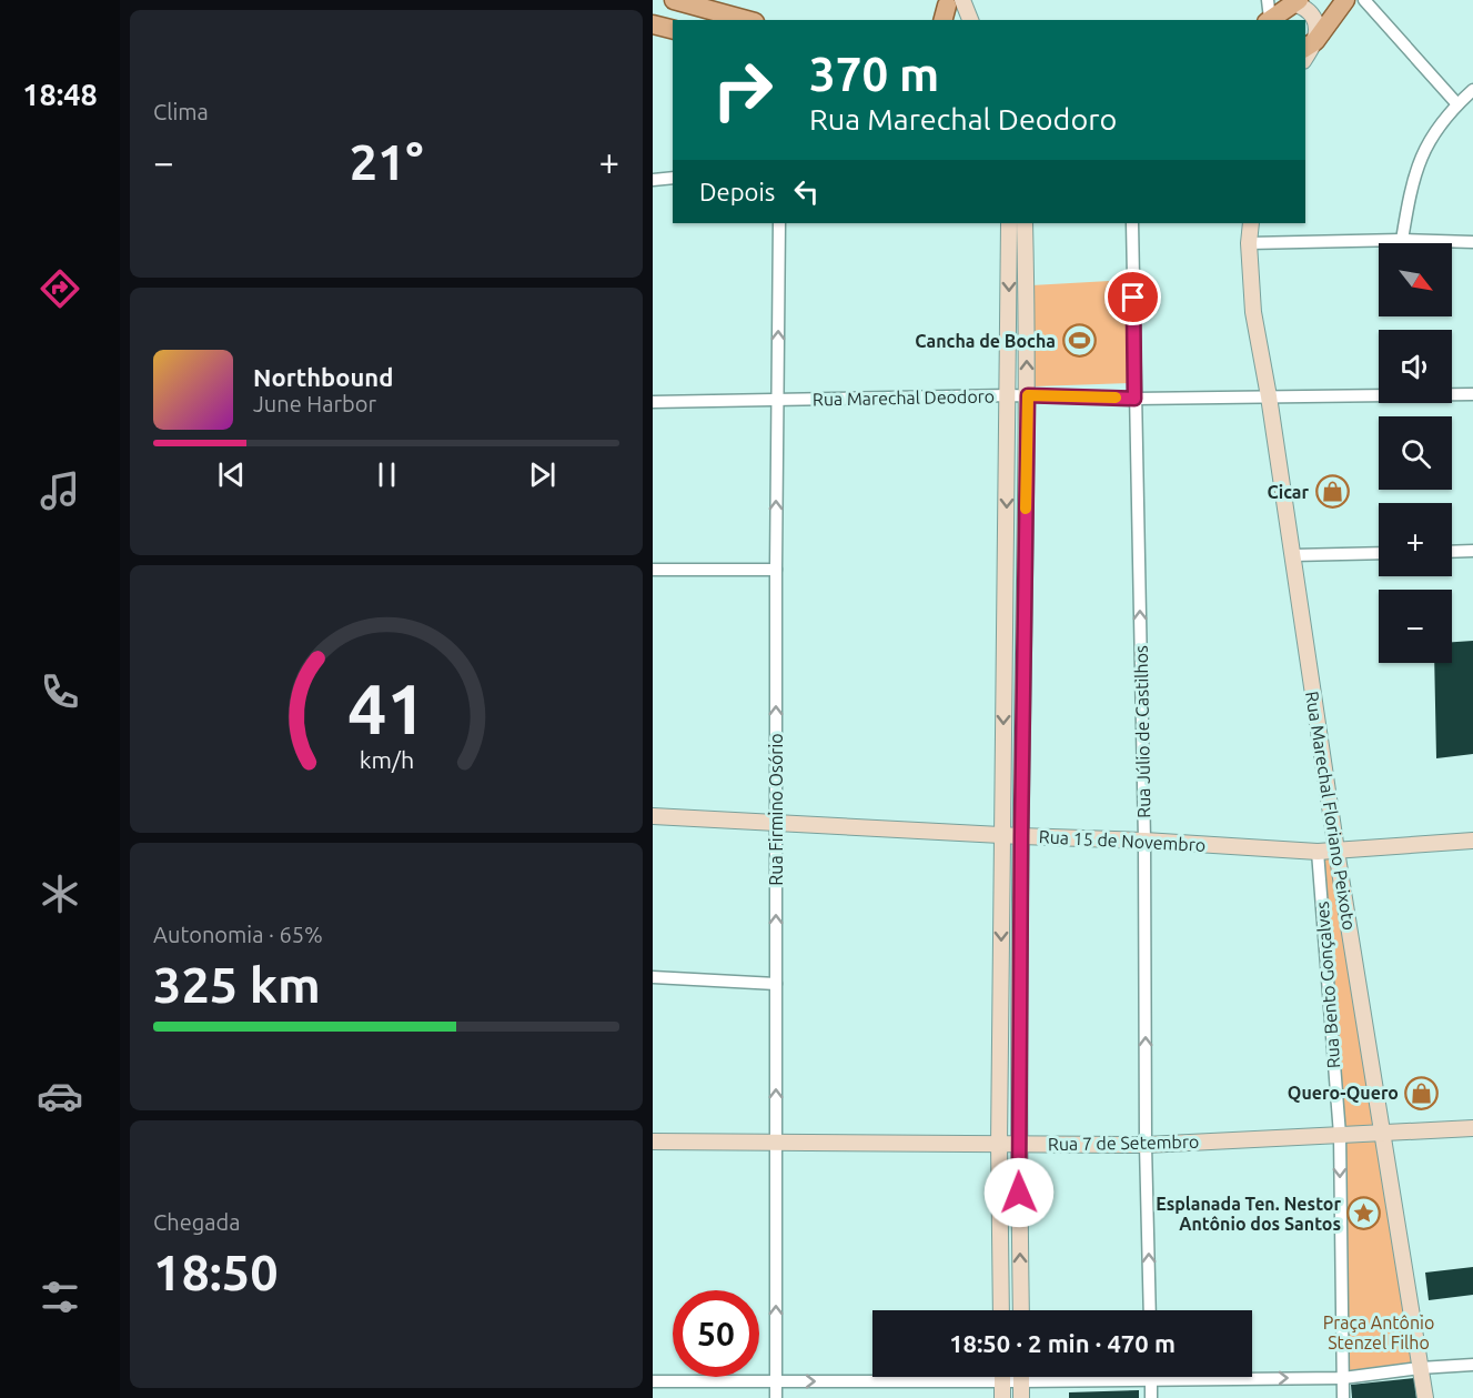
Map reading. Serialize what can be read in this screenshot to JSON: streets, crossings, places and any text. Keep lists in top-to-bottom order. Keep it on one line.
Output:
{"streets":{"street":["Rua Marechal Deodoro","Rua Júlio de Castilhos","Rua Firmino Osório","Rua Marechal Floriano Peixoto","Rua 15 de Novembro","Rua Bento Gonçalves","Rua 7 de Setembro"]},"crossings":[["Rua Marechal Deodoro","Rua Júlio de Castilhos"],["Rua Marechal Deodoro","Rua Firmino Osório"],["Rua Marechal Deodoro","Rua Marechal Floriano Peixoto"],["Rua Júlio de Castilhos","Rua 15 de Novembro"],["Rua Júlio de Castilhos","Rua 7 de Setembro"],["Rua Firmino Osório","Rua 15 de Novembro"],["Rua Firmino Osório","Rua 7 de Setembro"],["Rua Marechal Floriano Peixoto","Rua 15 de Novembro"],["Rua Marechal Floriano Peixoto","Rua 7 de Setembro"],["Rua 15 de Novembro","Rua Bento Gonçalves"],["Rua Bento Gonçalves","Rua 7 de Setembro"]],"one_way":["Rua Júlio de Castilhos","Rua Firmino Osório","Rua Bento Gonçalves"],"parks":["Praça Antônio Stenzel Filho"],"places":{"sports":["Cancha de Bocha"],"shop":["Cicar","Quero-Quero"],"place":["Esplanada Ten. Nestor Antônio dos Santos"]},"north":"bottom right","page":{"tabs":"18:48","tile":["Clima",["Autonomia · 65%","325 km"],["Chegada","18:50"]],"turn":["370 m","Rua Marechal Deodoro"],"heat":["−","21°","+"],"then":"Depois","map_buttons":["+","−"],"song":["Northbound","June Harbor"],"limit":"50","trip":"18:50 · 2 min · 470 m","gauge":["41","km/h"]}}
